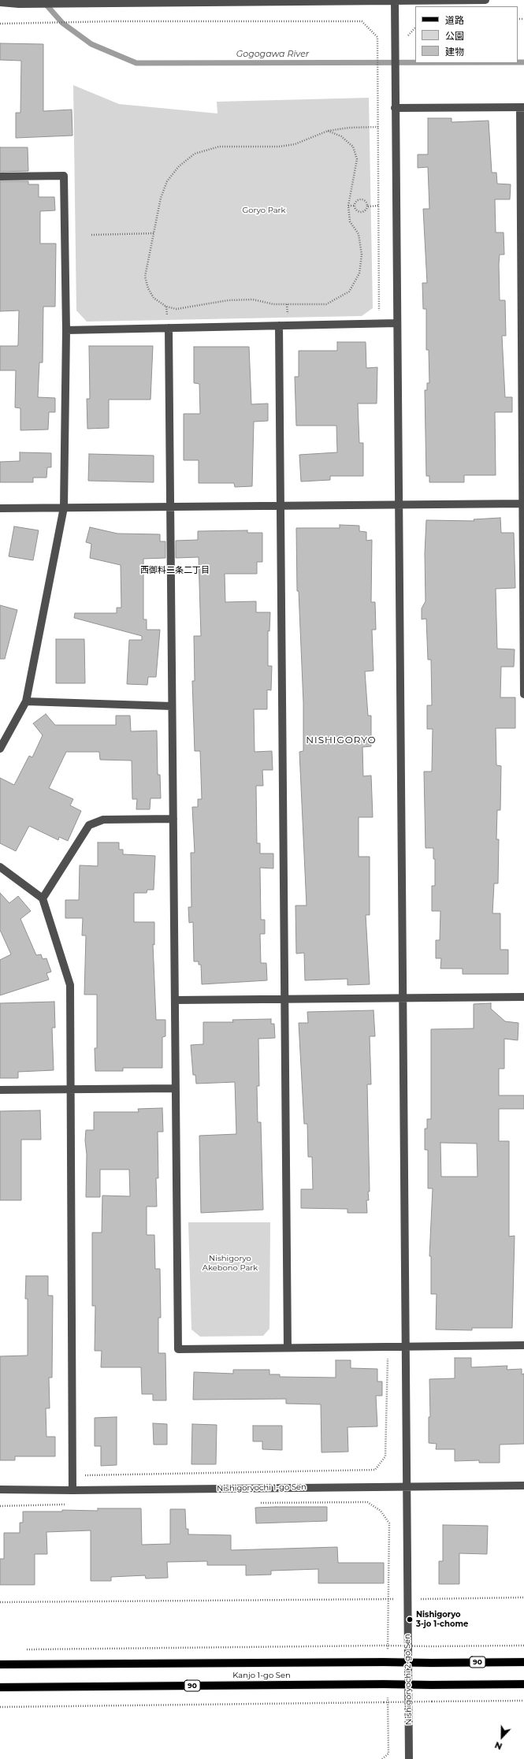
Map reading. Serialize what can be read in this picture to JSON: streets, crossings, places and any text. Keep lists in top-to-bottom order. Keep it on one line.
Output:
{"streets":{"main road":["90","Kanjo 1-go Sen"],"street":["Nishigoryochi 1-go Sen","Nishigoryochi 2-go Sen"]},"crossings":[["Nishigoryochi 1-go Sen","Nishigoryochi 2-go Sen"]],"districts":["西御料二条二丁目","NISHIGORYO"],"water":["Gogogawa River"],"parks":["Goryo Park","Nishigoryo Akebono Park"],"places":["Nishigoryo 3-jo 1-chome"],"legend":["道路","公園","建物"],"north":"bottom"}
